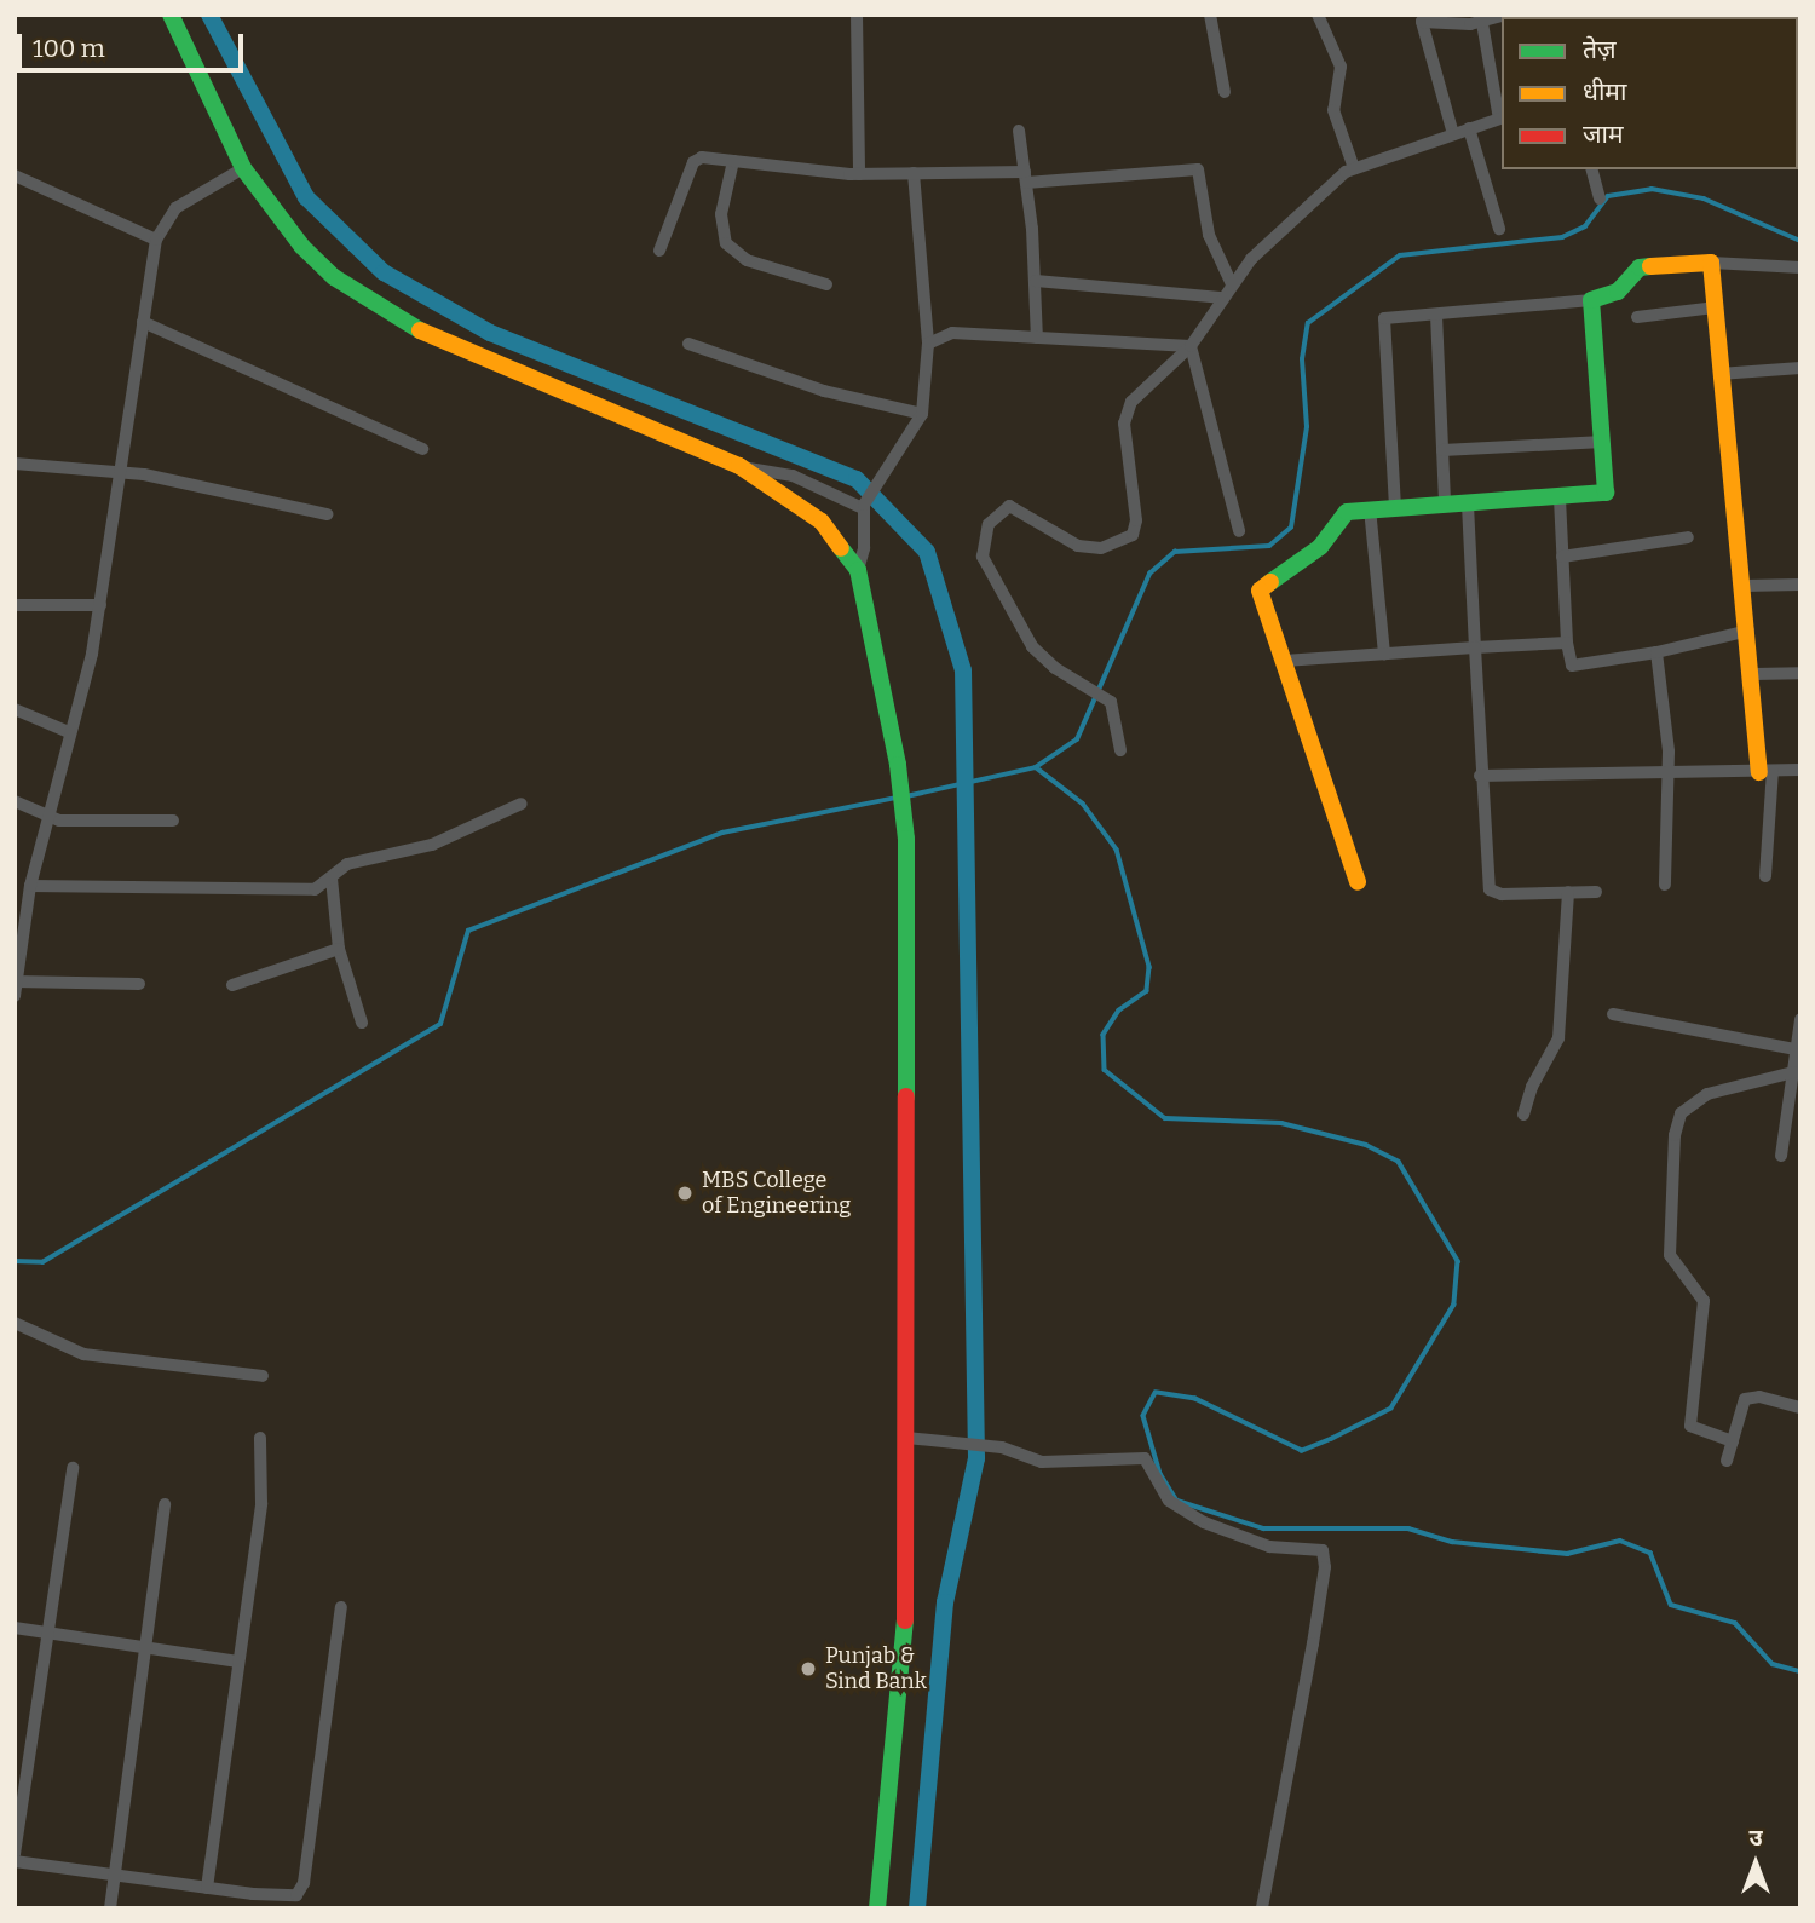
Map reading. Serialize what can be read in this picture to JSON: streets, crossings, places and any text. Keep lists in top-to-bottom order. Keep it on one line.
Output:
{"places":["MBS College of Engineering","Punjab & Sind Bank"],"legend":["तेज़","धीमा","जाम"],"scale_bar":"100 m","north":"top"}
